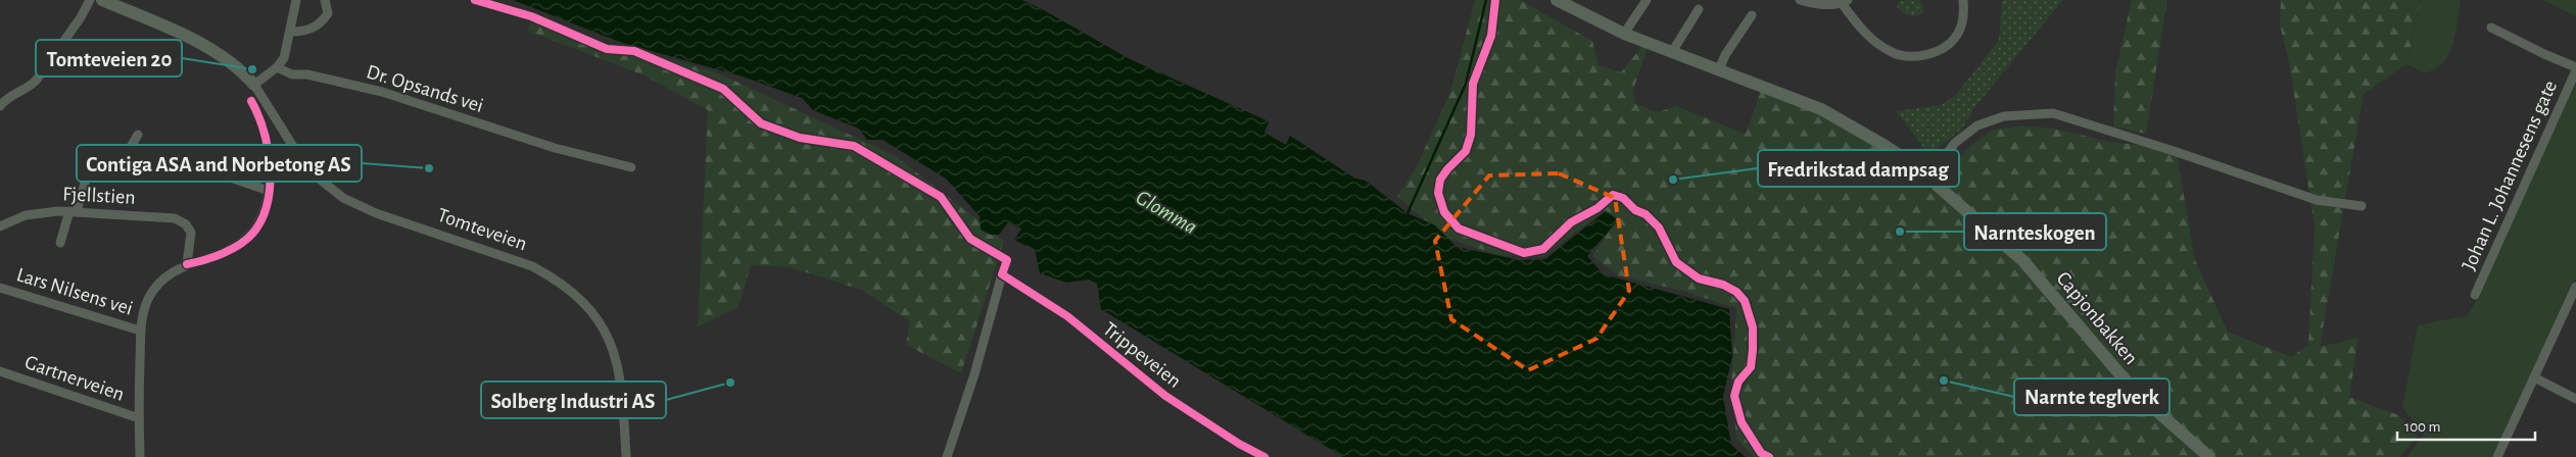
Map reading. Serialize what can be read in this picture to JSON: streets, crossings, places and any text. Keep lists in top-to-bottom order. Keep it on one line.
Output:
{"streets":{"main road":["Tomteveien","Capjonbakken"],"street":["Dr. Opsands vei","Johan L. Johannesens gate","Fjellstien","Lars Nilsens vei","Trippeveien","Gartnerveien"]},"water":["Glomma"],"places":["Tomteveien 20","Contiga ASA and Norbetong AS","Fredrikstad dampsag","Narnteskogen","Narnte teglverk","Solberg Industri AS"],"scale_bar":"100 m"}
